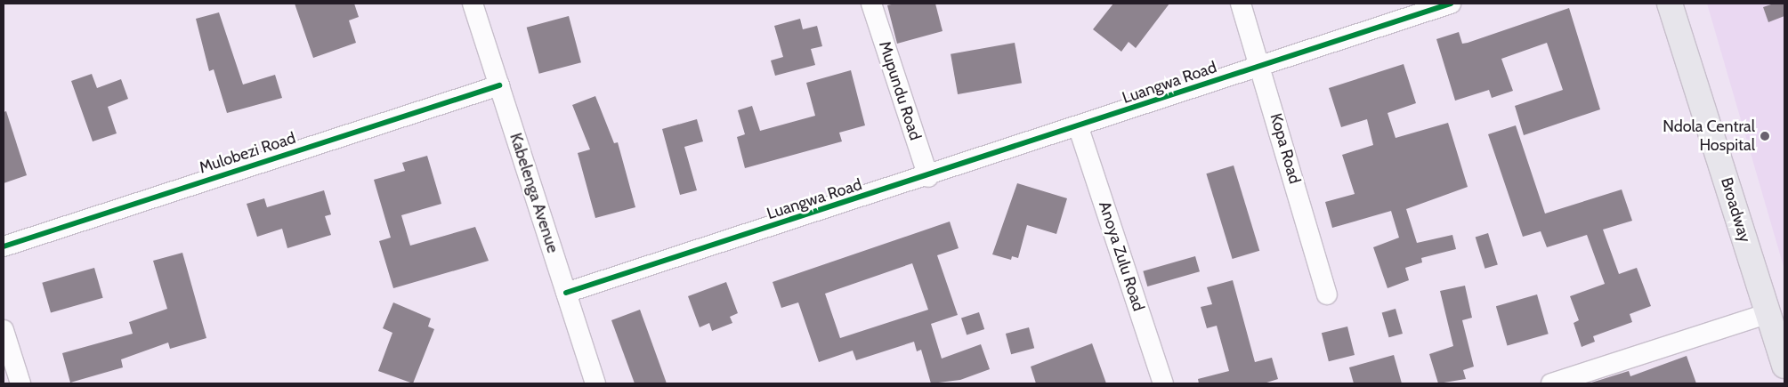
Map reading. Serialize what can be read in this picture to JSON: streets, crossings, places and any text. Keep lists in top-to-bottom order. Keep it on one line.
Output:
{"streets":{"main road":["Broadway"],"street":["Luangwa Road","Mupundu Road","Kopa Road","Mulobezi Road","Kabelenga Avenue","Anoya Zulu Road"]},"crossings":[["Luangwa Road","Mupundu Road"],["Luangwa Road","Kopa Road"],["Luangwa Road","Kabelenga Avenue"],["Luangwa Road","Anoya Zulu Road"],["Mulobezi Road","Kabelenga Avenue"]],"places":["Ndola Central Hospital"]}
